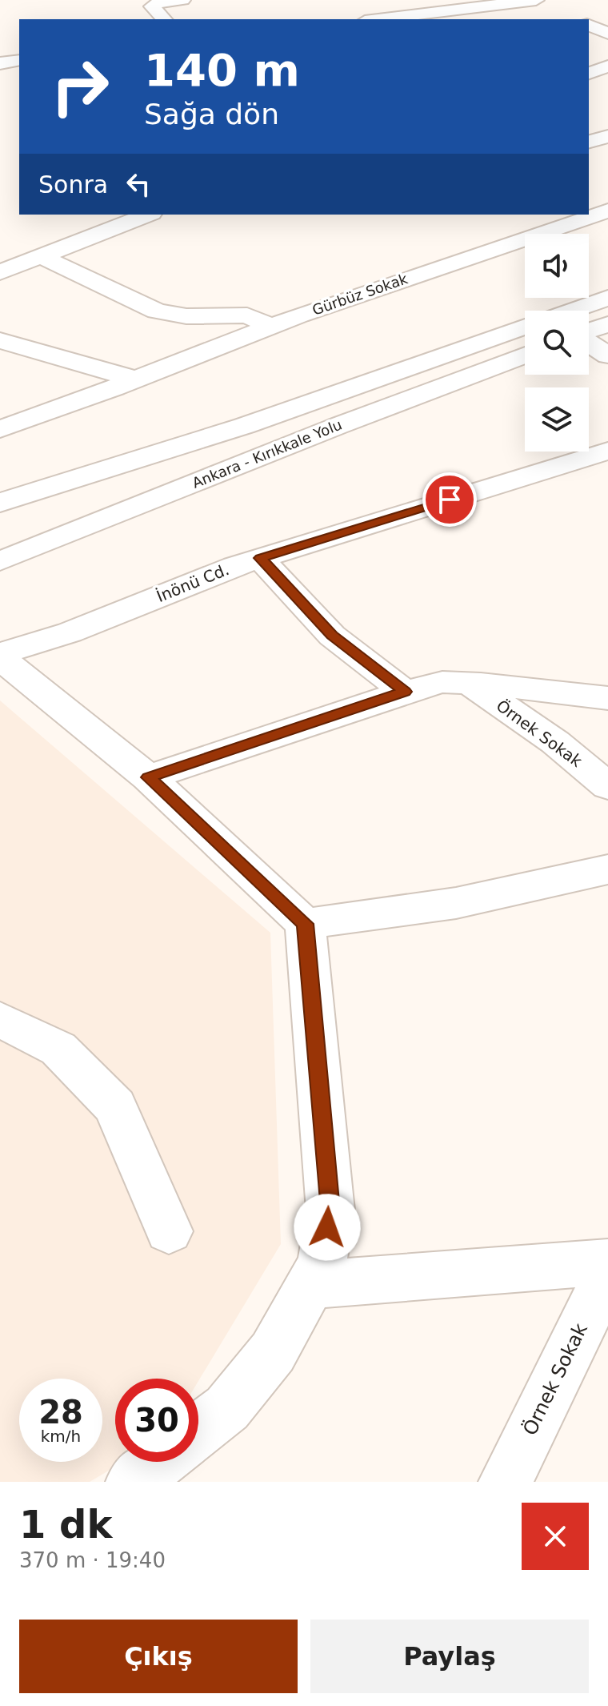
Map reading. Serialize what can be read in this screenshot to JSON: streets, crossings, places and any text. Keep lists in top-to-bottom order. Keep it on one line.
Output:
{"streets":{"main road":["Gürbüz Sokak","Ankara - Kırıkkale Yolu","İnönü Cd.","Örnek Sokak"]},"page":{"turn":["140 m","Sağa dön"],"then":"Sonra","speed":"28 km/h","limit":"30","heading":["1 dk","370 m · 19:40"],"buttons":["Çıkış","Paylaş"]}}
